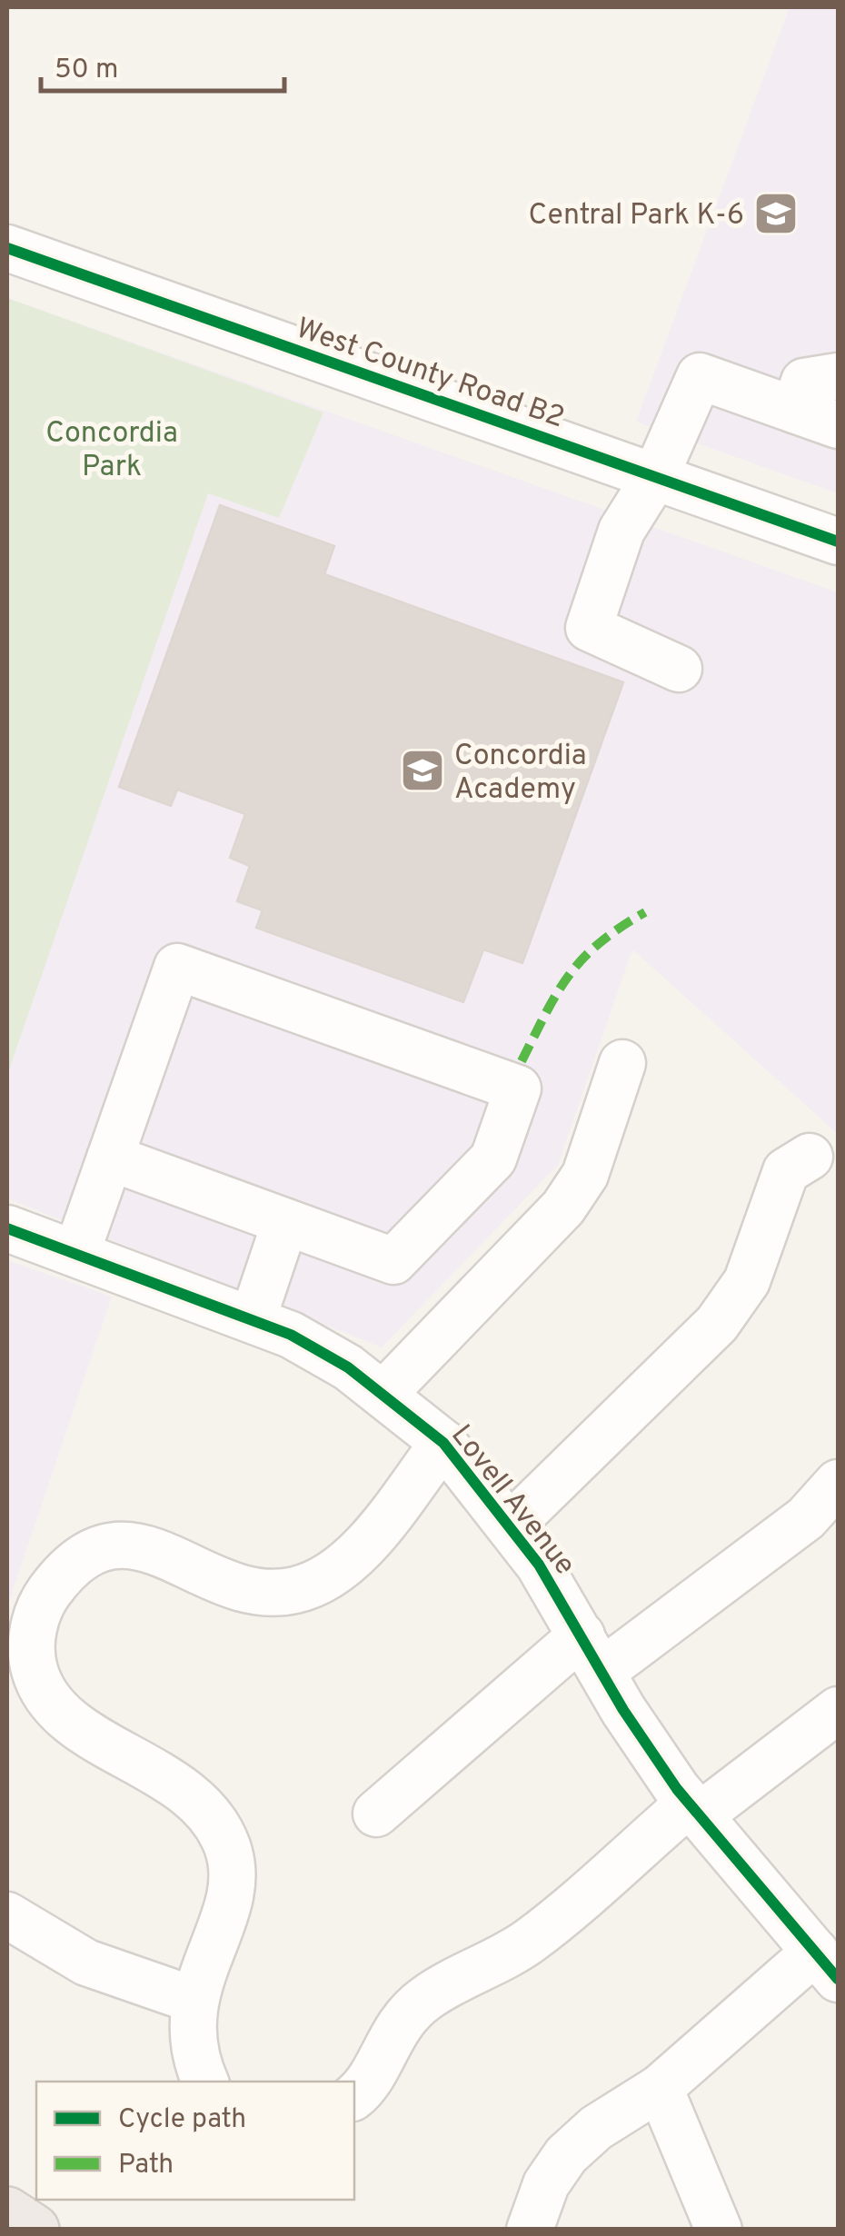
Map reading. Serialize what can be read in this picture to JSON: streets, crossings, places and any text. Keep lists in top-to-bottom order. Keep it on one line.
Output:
{"streets":{"street":["West County Road B2","Lovell Avenue"]},"parks":["Concordia Park"],"places":{"school or university":["Central Park K-6","Concordia Academy"]},"legend":["Cycle path","Path"],"scale_bar":"50 m"}
